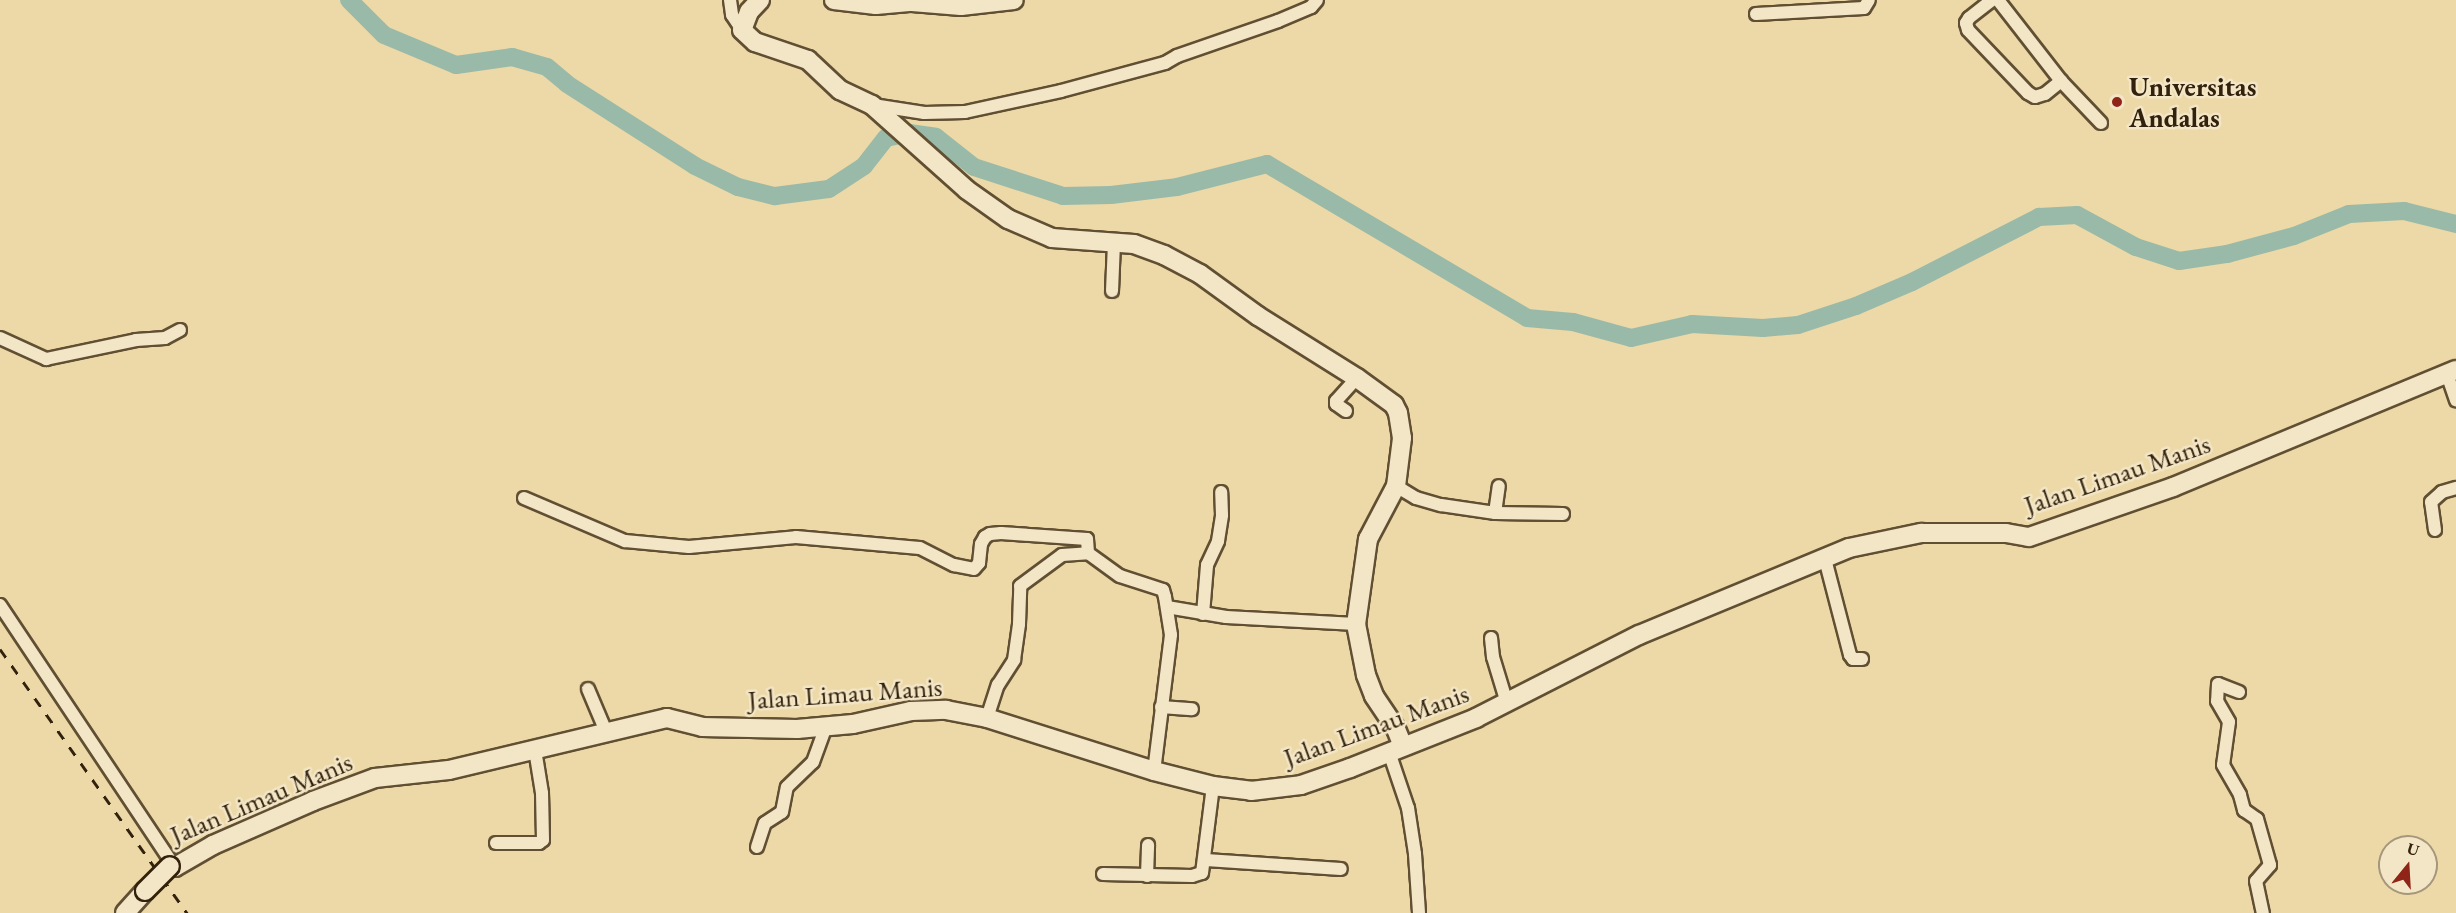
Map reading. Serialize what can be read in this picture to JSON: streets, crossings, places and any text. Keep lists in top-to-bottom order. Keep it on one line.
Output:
{"streets":{"street":["Jalan Limau Manis"]},"places":["Universitas Andalas"],"north":"top"}
